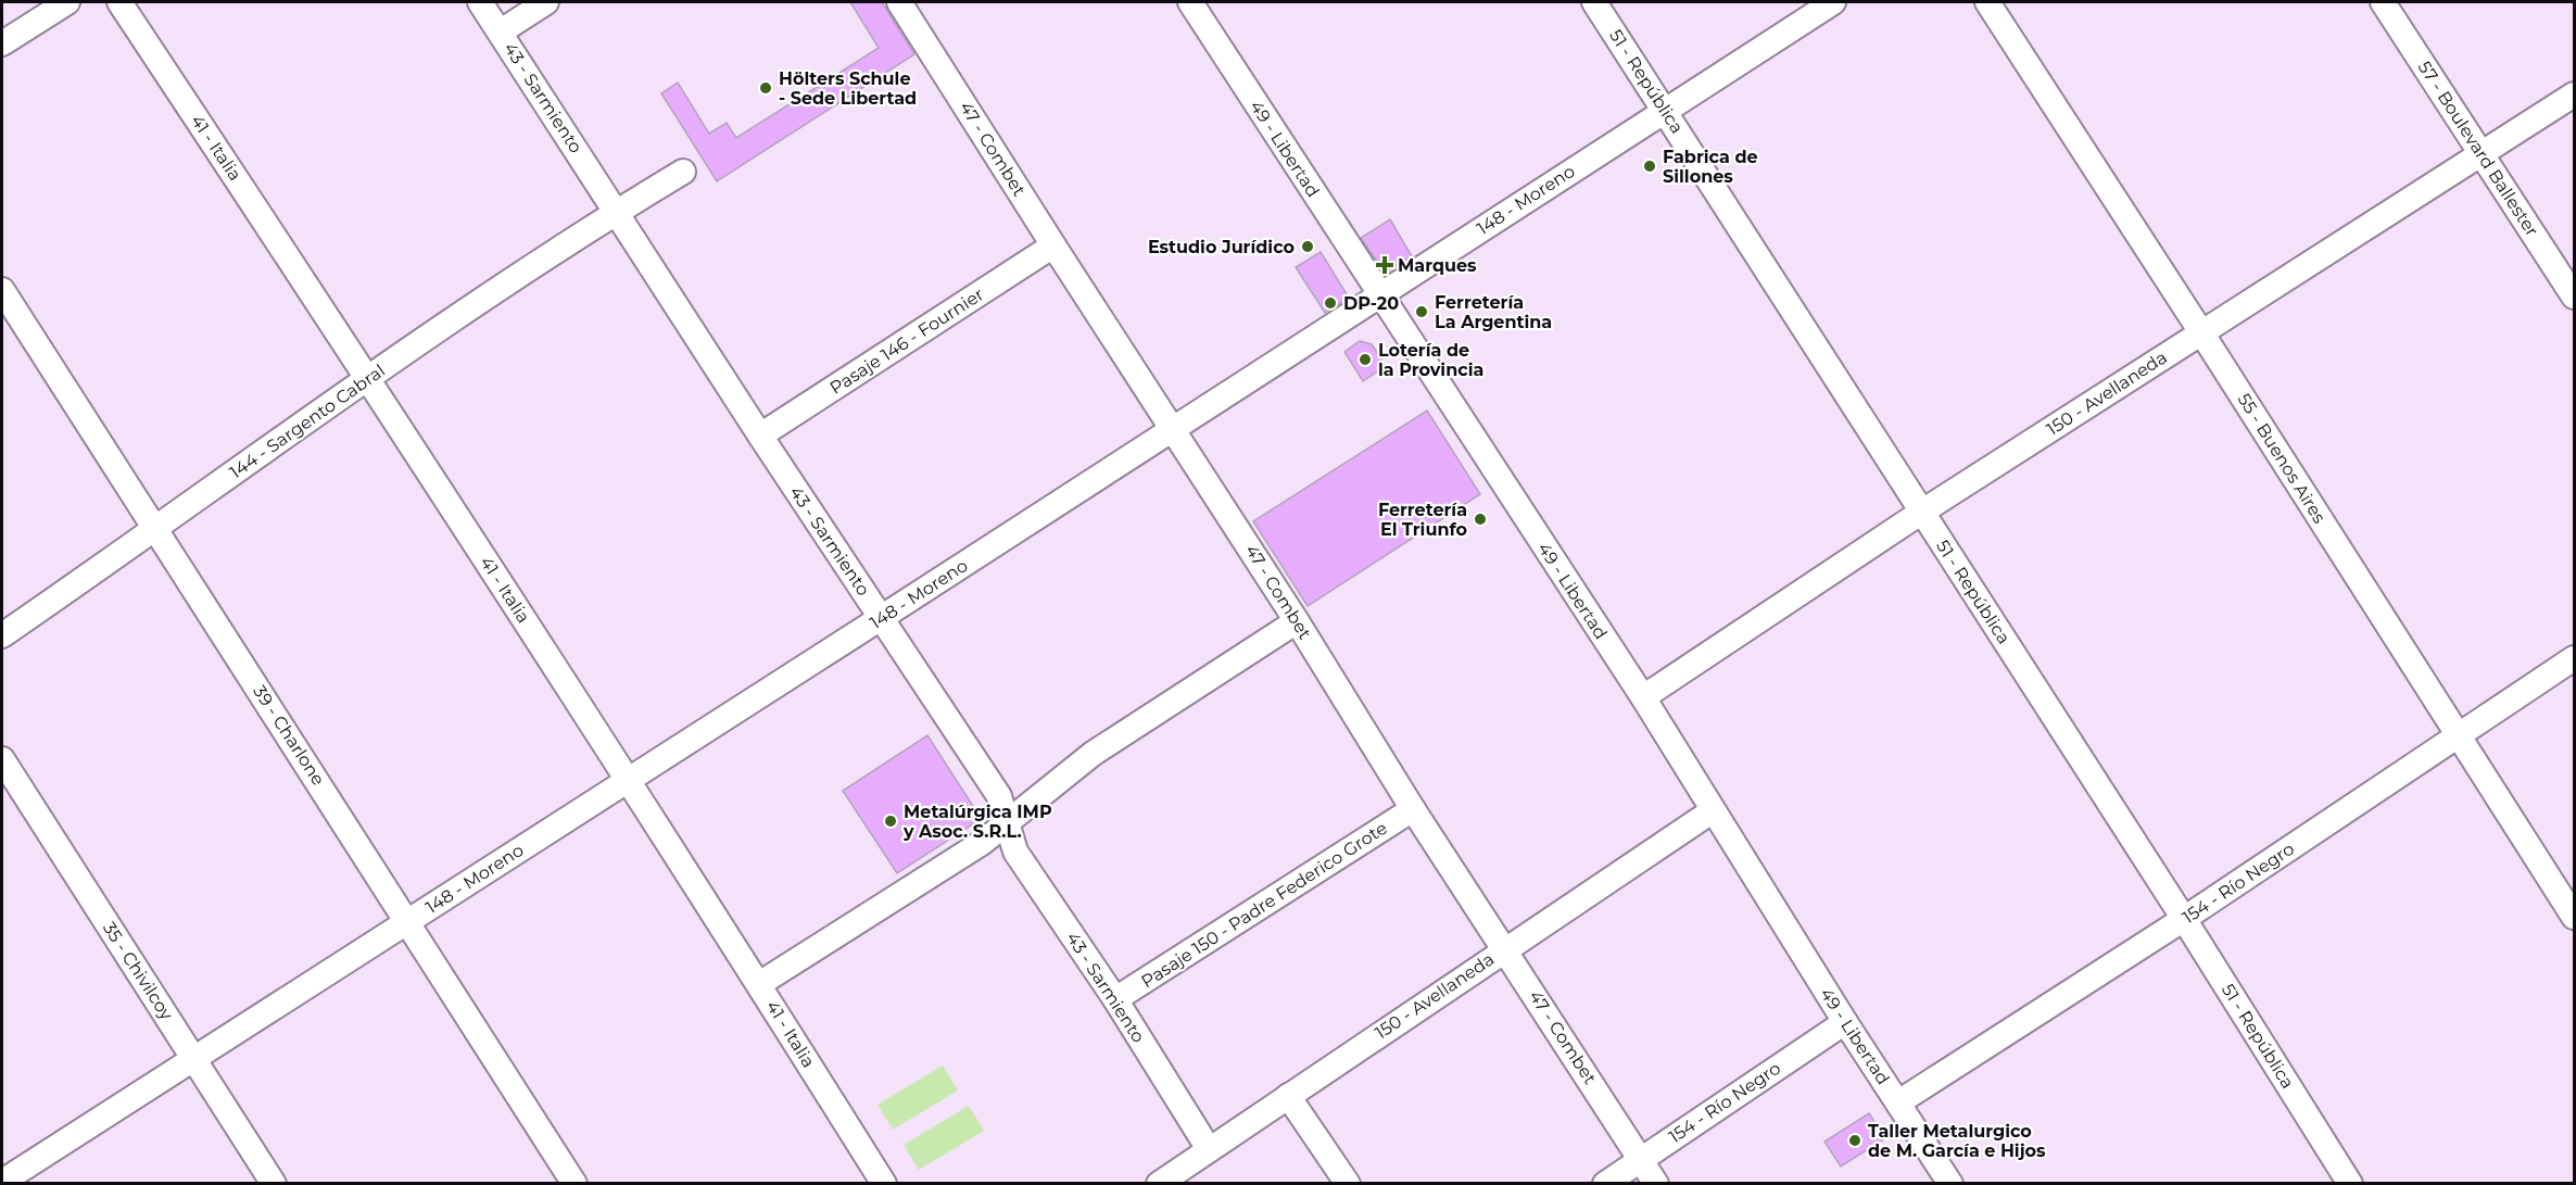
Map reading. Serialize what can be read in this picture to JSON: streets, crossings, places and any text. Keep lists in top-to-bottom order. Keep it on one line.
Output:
{"streets":{"street":["51 - República","43 - Sarmiento","41 - Italia","47 - Combet","49 - Libertad","57 - Boulevard Ballester","148 - Moreno","Pasaje 146 - Fournier","150 - Avellaneda","144 - Sargento Cabral","55 - Buenos Aires","39 - Charlone","154 - Río Negro","Pasaje 150 - Padre Federico Grote","35 - Chivilcoy"]},"crossings":[["51 - República","148 - Moreno"],["51 - República","150 - Avellaneda"],["51 - República","154 - Río Negro"],["43 - Sarmiento","148 - Moreno"],["43 - Sarmiento","Pasaje 146 - Fournier"],["43 - Sarmiento","150 - Avellaneda"],["43 - Sarmiento","144 - Sargento Cabral"],["43 - Sarmiento","Pasaje 150 - Padre Federico Grote"],["41 - Italia","148 - Moreno"],["41 - Italia","144 - Sargento Cabral"],["47 - Combet","148 - Moreno"],["47 - Combet","Pasaje 146 - Fournier"],["47 - Combet","150 - Avellaneda"],["47 - Combet","154 - Río Negro"],["47 - Combet","Pasaje 150 - Padre Federico Grote"],["49 - Libertad","148 - Moreno"],["49 - Libertad","150 - Avellaneda"],["49 - Libertad","154 - Río Negro"],["57 - Boulevard Ballester","150 - Avellaneda"],["148 - Moreno","39 - Charlone"],["148 - Moreno","35 - Chivilcoy"],["150 - Avellaneda","55 - Buenos Aires"],["144 - Sargento Cabral","39 - Charlone"],["55 - Buenos Aires","154 - Río Negro"]],"places":{"other":["Hölters Schule - Sede Libertad","Fabrica de Sillones","Estudio Jurídico","DP-20","Ferretería La Argentina","Lotería de la Provincia","Ferretería El Triunfo","Metalúrgica IMP y Asoc. S.R.L.","Taller Metalurgico de M. García e Hijos"],"health":["Marques"]}}
